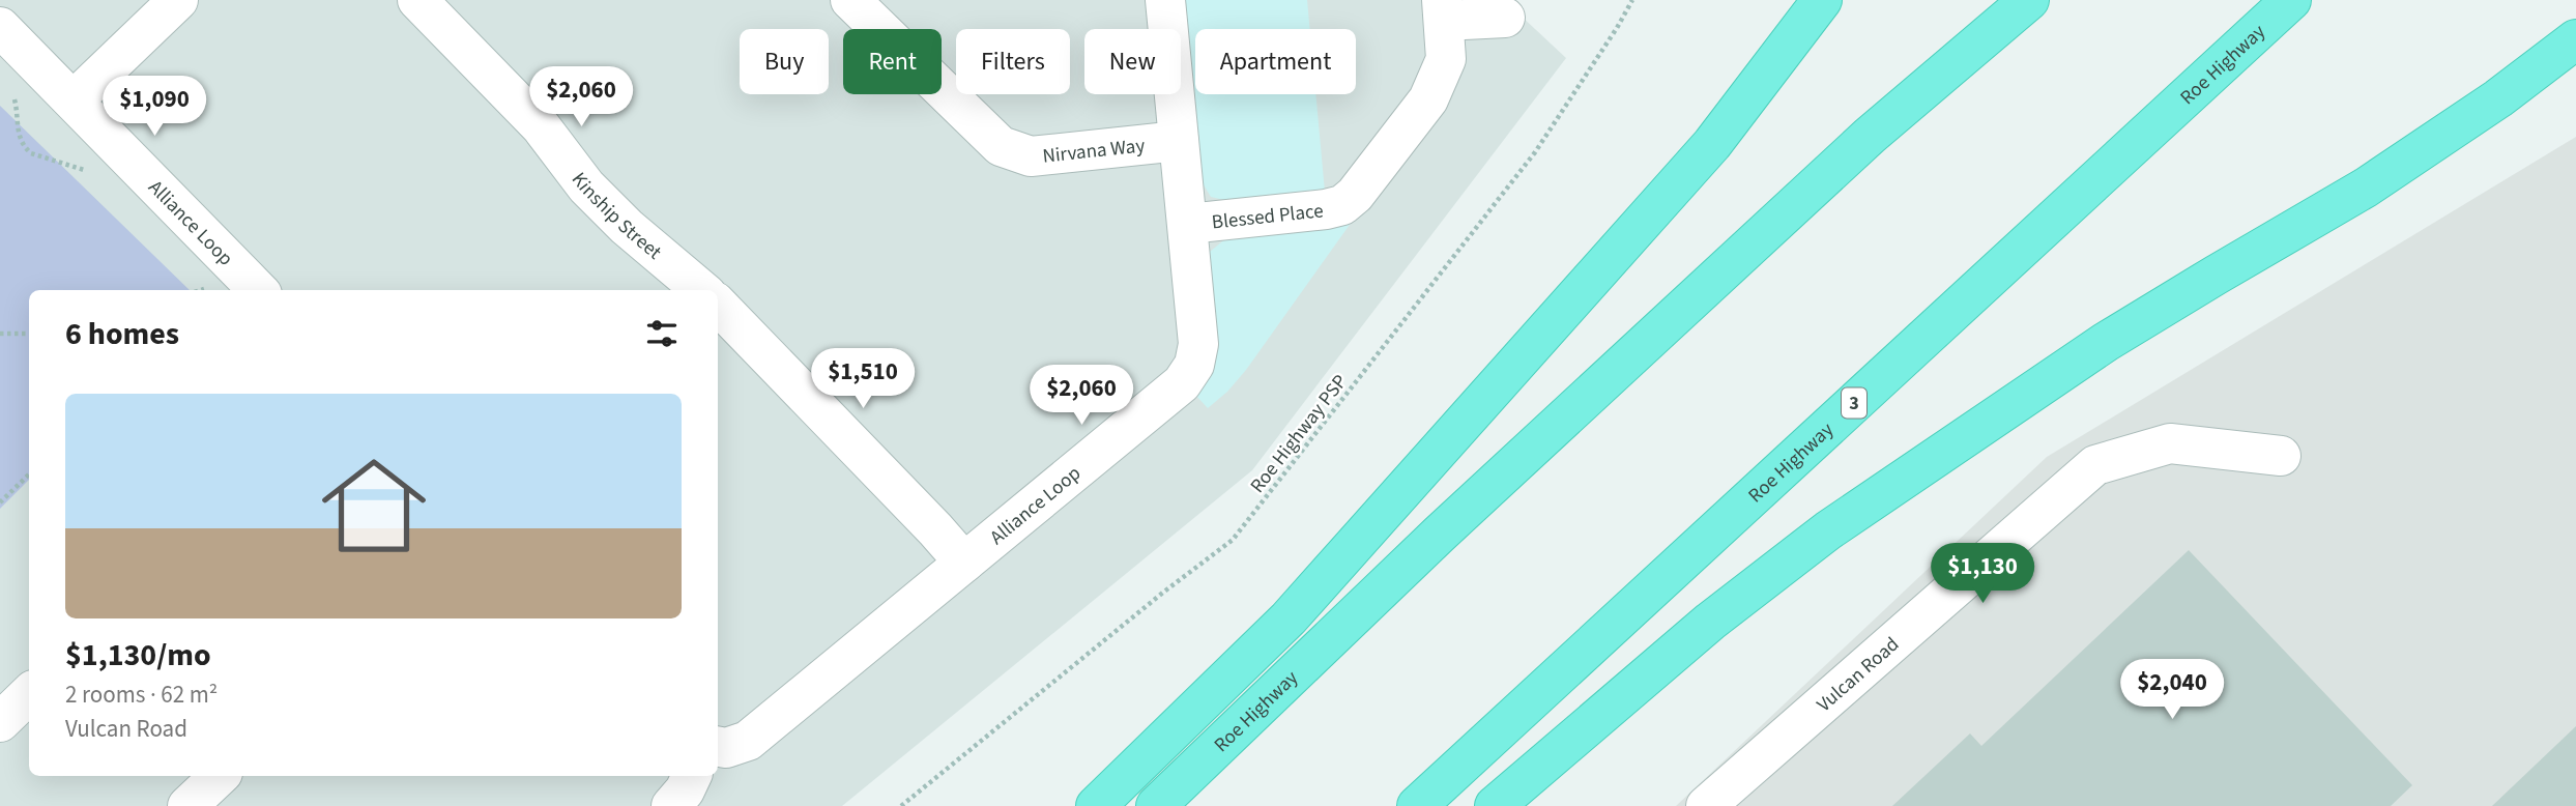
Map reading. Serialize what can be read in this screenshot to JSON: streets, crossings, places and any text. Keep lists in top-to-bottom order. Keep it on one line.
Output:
{"streets":{"highway":["Roe Highway","3"],"street":["Nirvana Way","Kinship Street","Blessed Place","Alliance Loop","Vulcan Road"],"path":["Roe Highway PSP"]},"crossings":[["Nirvana Way","Alliance Loop"],["Blessed Place","Alliance Loop"]],"page":{"chip":["Buy","Rent","Filters","New","Apartment"],"price":["$2,060","$1,090","$1,510","$2,060","$1,130","$2,040"],"heading":"6 homes","list":[{"name":"$1,130/mo","note":"2 rooms · 62 m² · Vulcan Road"}]}}
